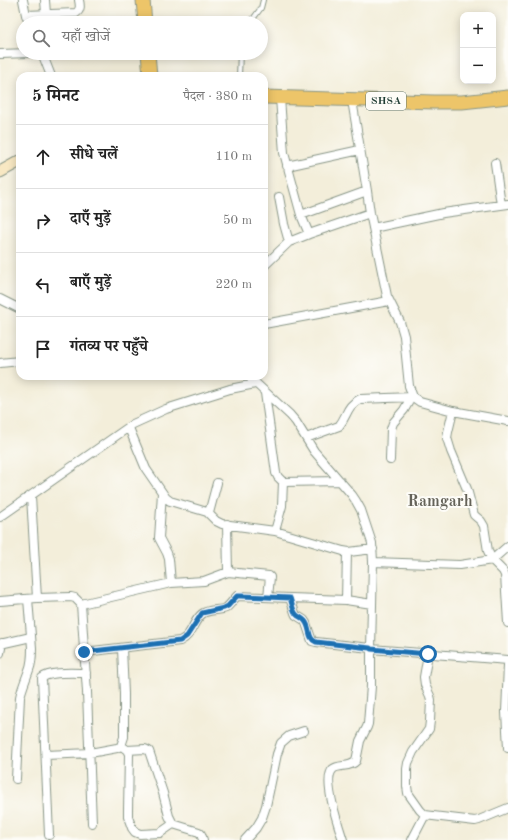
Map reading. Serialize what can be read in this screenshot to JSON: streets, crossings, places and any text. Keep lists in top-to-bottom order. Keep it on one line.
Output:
{"streets":{"main road":["SH8A"]},"districts":["Ramgarh"],"page":{"map_buttons":["+","−"],"search":"यहाँ खोजें","heading":["5 मिनट","पैदल · 380 m"],"list":[["सीधे चलें","110 m"],["दाएँ मुड़ें","50 m"],["बाएँ मुड़ें","220 m"],"गंतव्य पर पहुँचे"]}}
